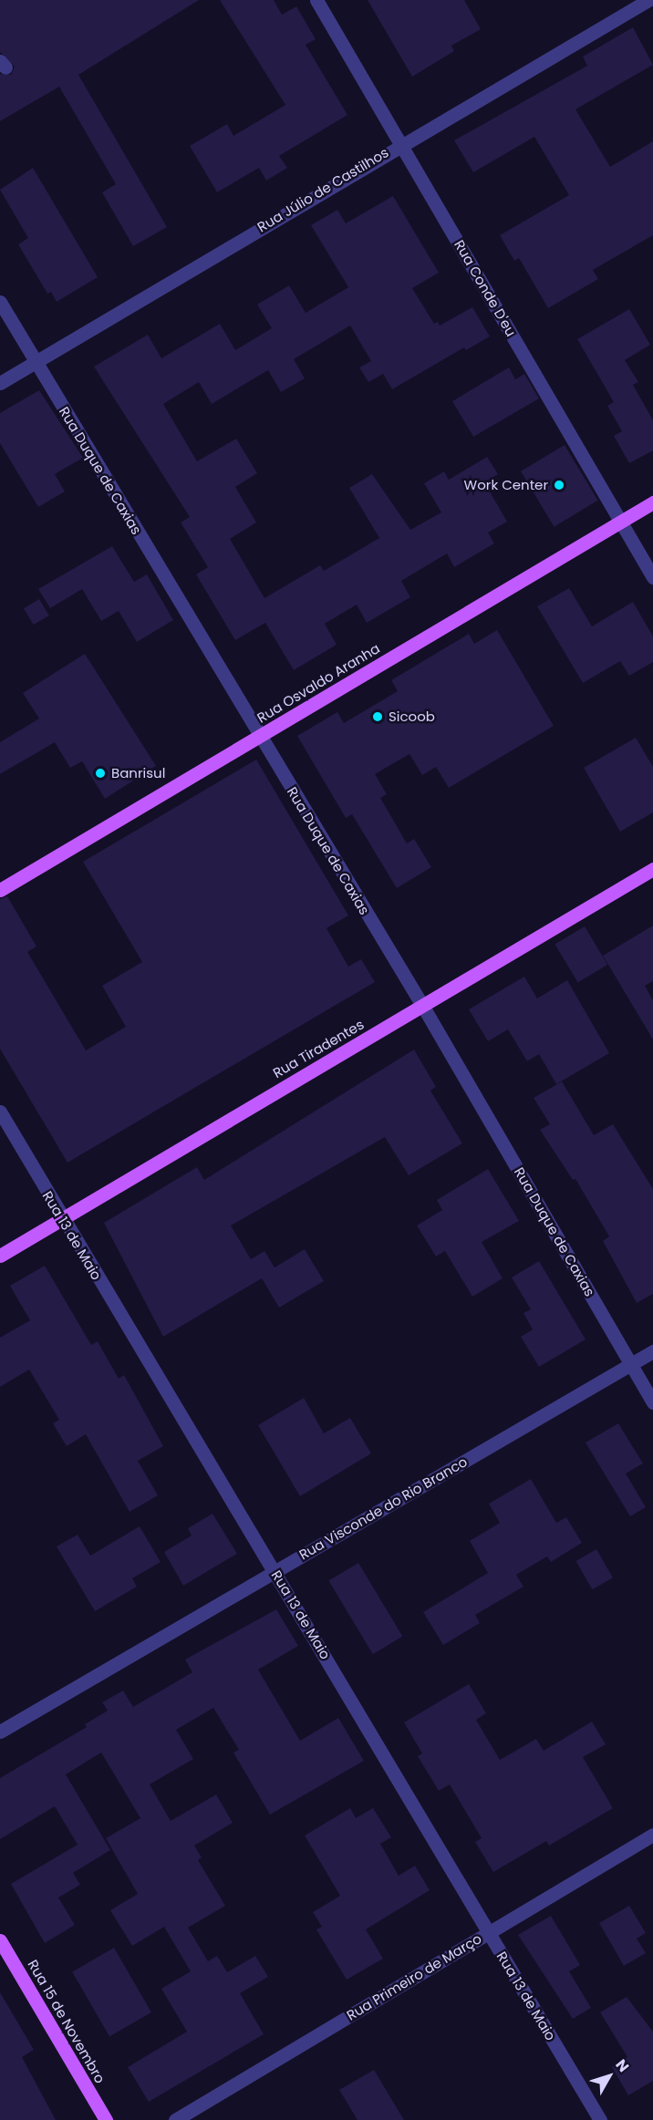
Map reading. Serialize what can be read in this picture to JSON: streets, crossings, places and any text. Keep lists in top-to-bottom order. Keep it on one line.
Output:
{"streets":{"main road":["Rua Osvaldo Aranha","Rua Tiradentes","Rua 15 de Novembro"],"street":["Rua Júlio de Castilhos","Rua Conde D'eu","Rua Duque de Caxias","Rua 13 de Maio","Rua Visconde do Rio Branco","Rua Primeiro de Março"]},"crossings":[["Rua Júlio de Castilhos","Rua Conde D'eu"],["Rua Júlio de Castilhos","Rua Duque de Caxias"],["Rua Conde D'eu","Rua Osvaldo Aranha"],["Rua Duque de Caxias","Rua Osvaldo Aranha"],["Rua Duque de Caxias","Rua Tiradentes"],["Rua Duque de Caxias","Rua Visconde do Rio Branco"],["Rua Tiradentes","Rua 13 de Maio"],["Rua 13 de Maio","Rua Visconde do Rio Branco"],["Rua 13 de Maio","Rua Primeiro de Março"]],"places":["Work Center","Sicoob","Banrisul"],"north":"top right"}
